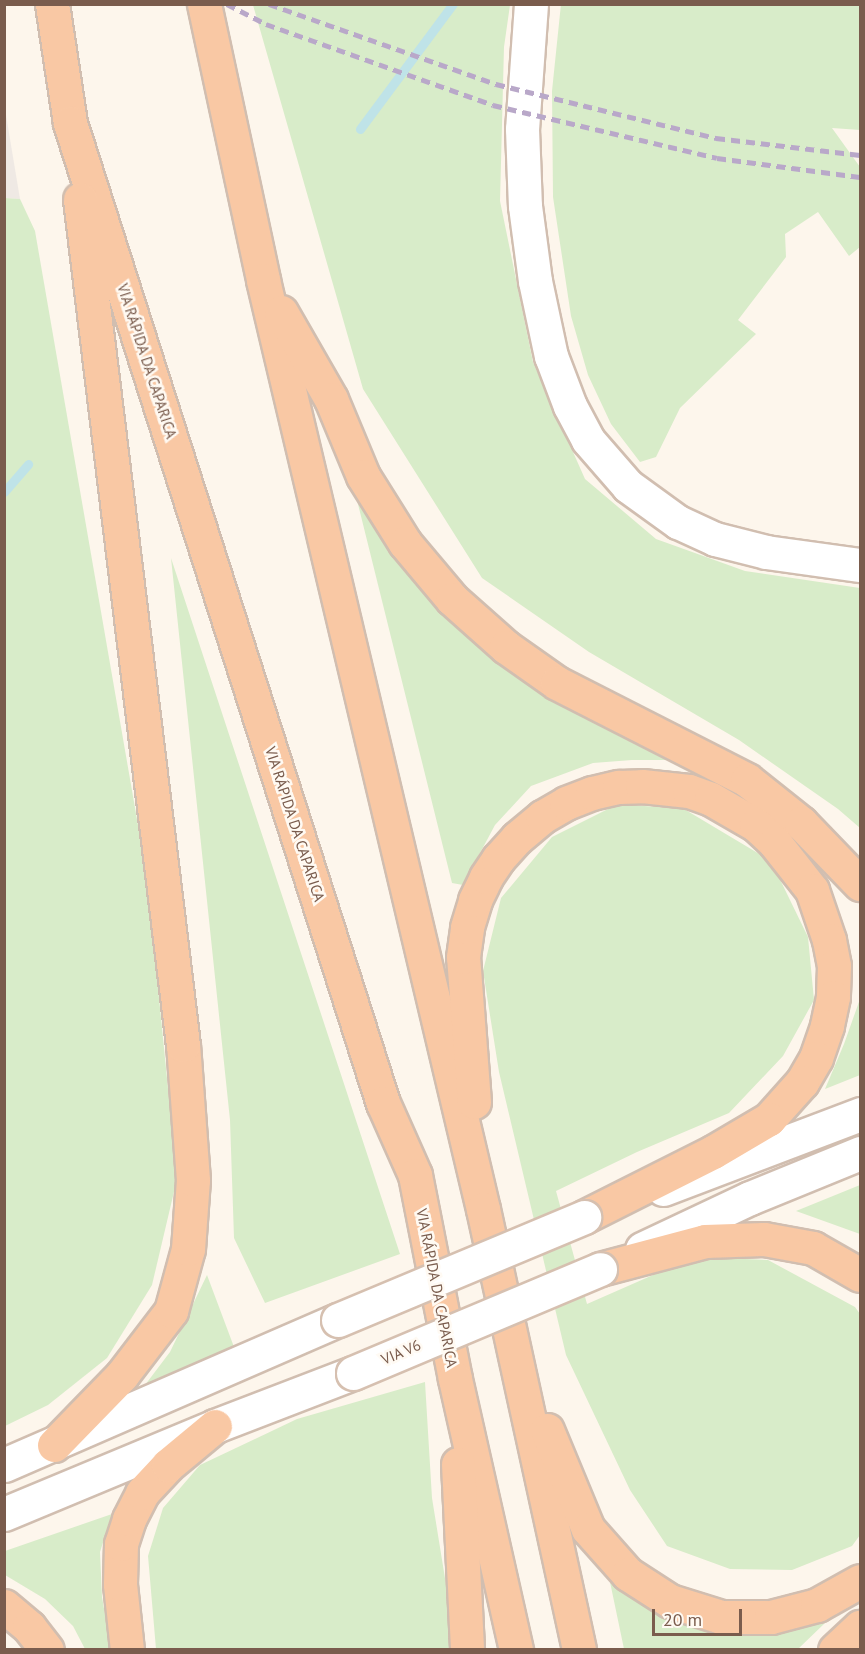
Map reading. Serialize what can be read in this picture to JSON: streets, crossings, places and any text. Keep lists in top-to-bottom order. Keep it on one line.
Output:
{"streets":{"highway":["VIA RÁPIDA DA CAPARICA"],"main road":["VIA V6"]},"scale_bar":"20 m"}
